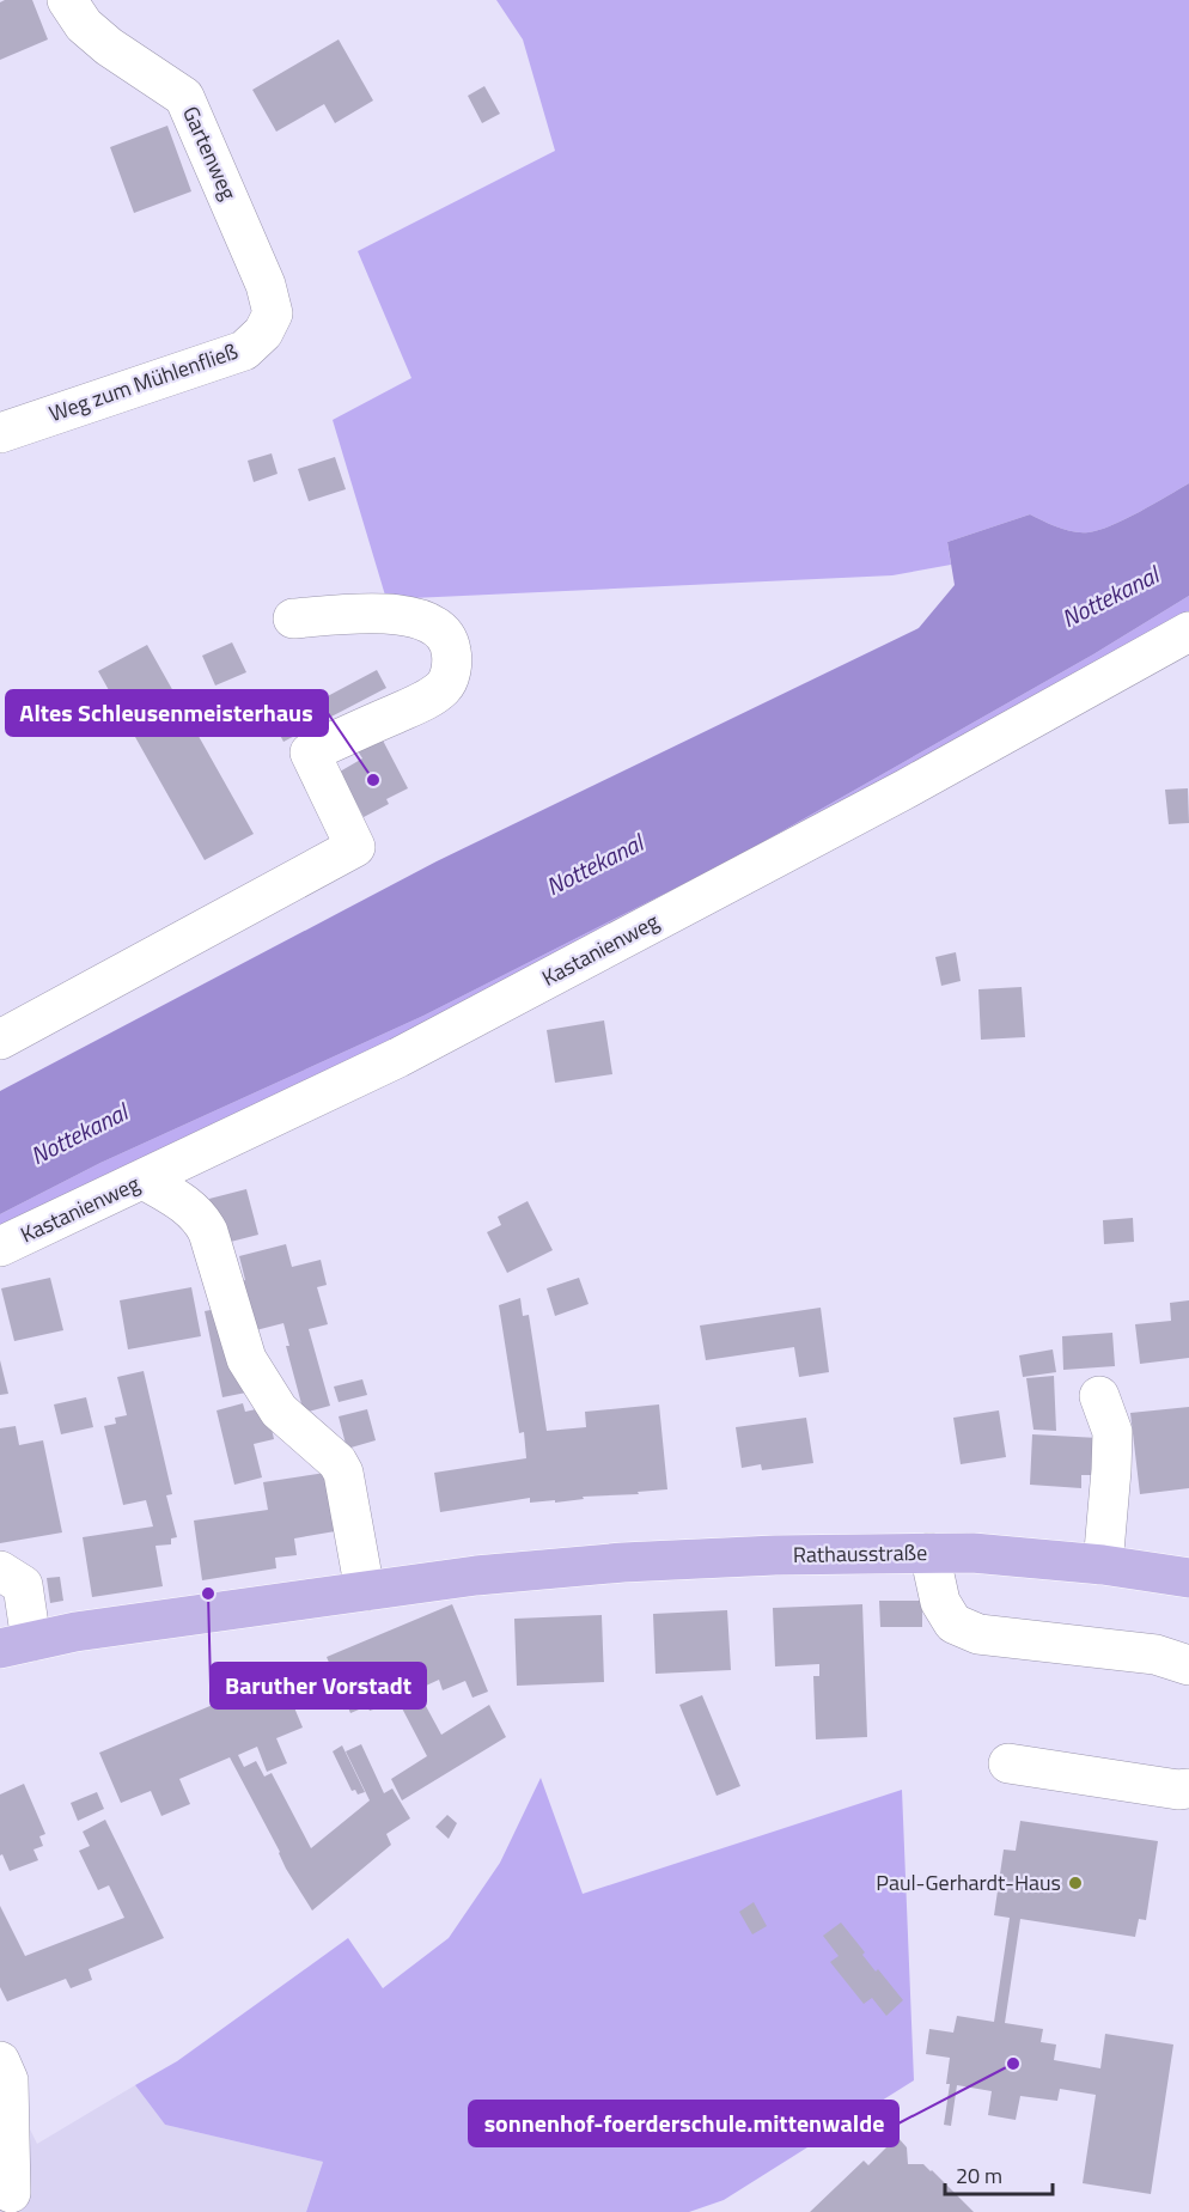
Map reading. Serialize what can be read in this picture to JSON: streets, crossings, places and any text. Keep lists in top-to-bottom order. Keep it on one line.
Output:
{"streets":{"main road":["Rathausstraße"],"street":["Gartenweg","Weg zum Mühlenfließ","Kastanienweg"]},"crossings":[["Gartenweg","Weg zum Mühlenfließ"]],"water":["Nottekanal"],"places":["Altes Schleusenmeisterhaus","Baruther Vorstadt","Paul-Gerhardt-Haus","sonnenhof-foerderschule.mittenwalde"],"scale_bar":"20 m"}
